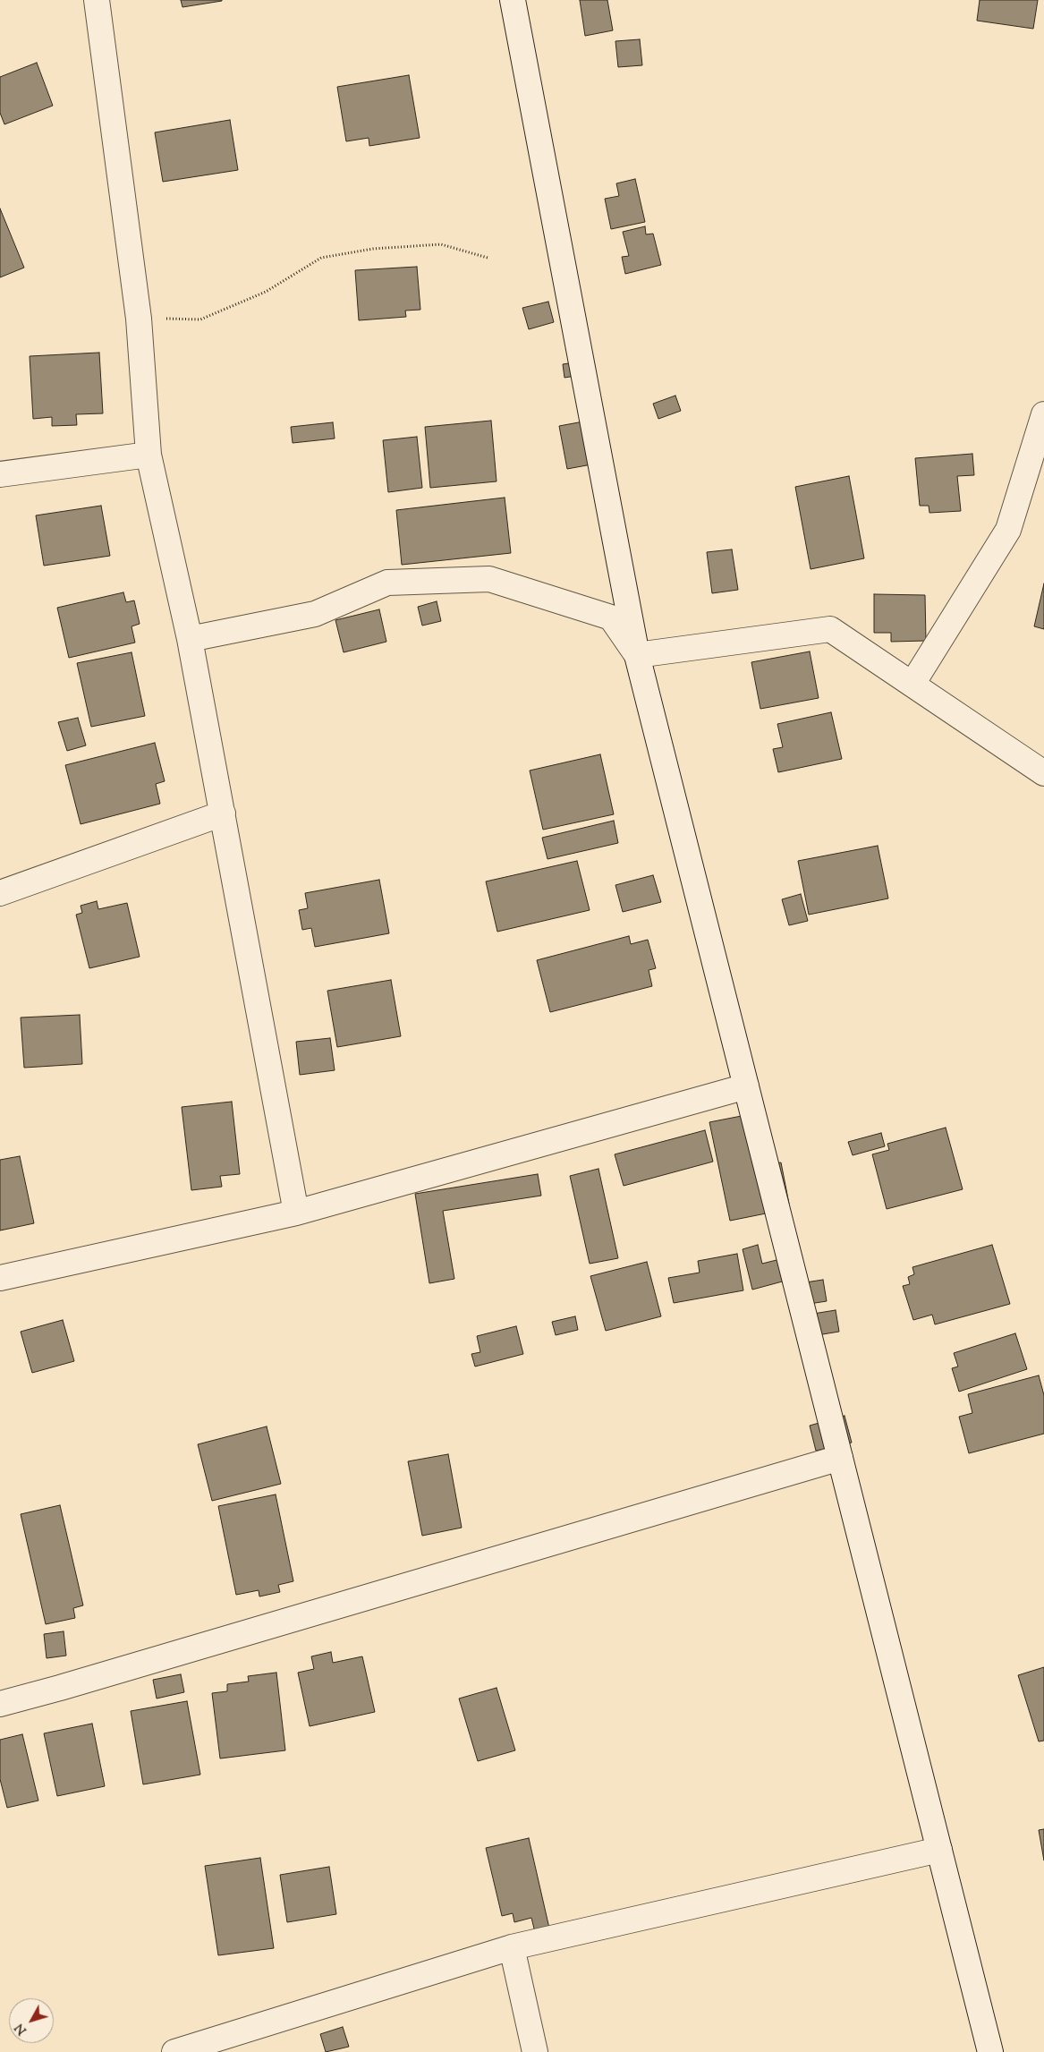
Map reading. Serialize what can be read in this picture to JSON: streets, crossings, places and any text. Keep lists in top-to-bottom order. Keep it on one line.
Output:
{"north":"bottom left"}
